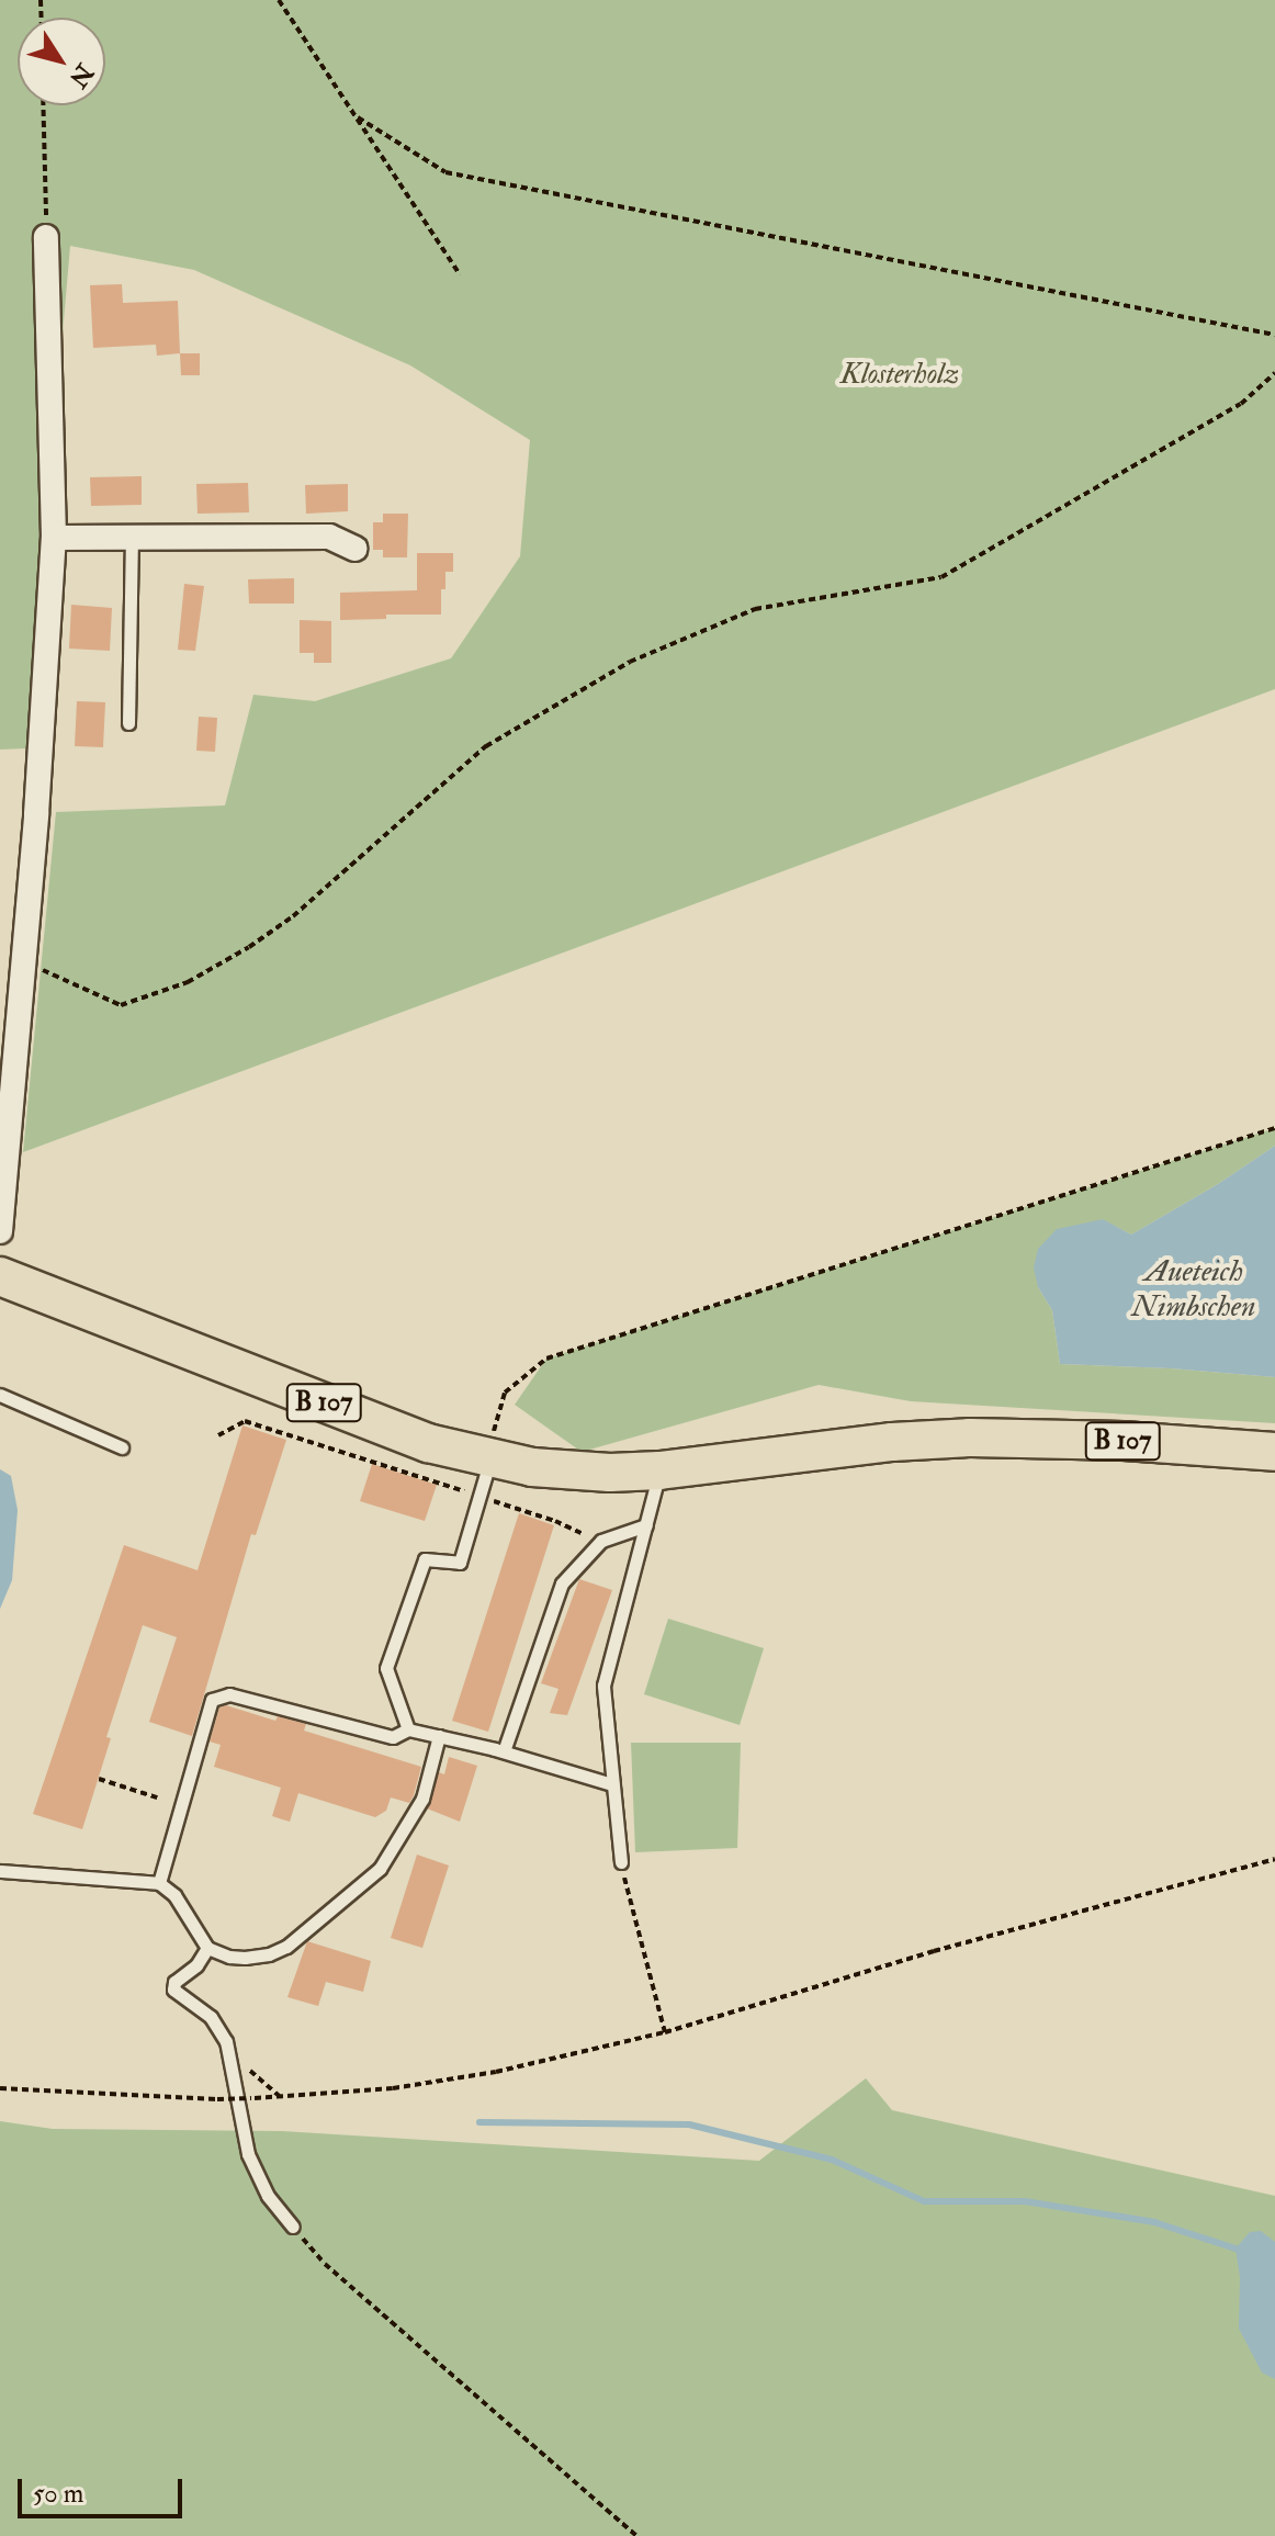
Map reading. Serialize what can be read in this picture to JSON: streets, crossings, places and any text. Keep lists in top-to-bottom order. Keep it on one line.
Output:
{"streets":{"main road":["B 107"]},"water":["Aueteich Nimbschen"],"parks":["Klosterholz"],"scale_bar":"50 m","north":"bottom right"}
